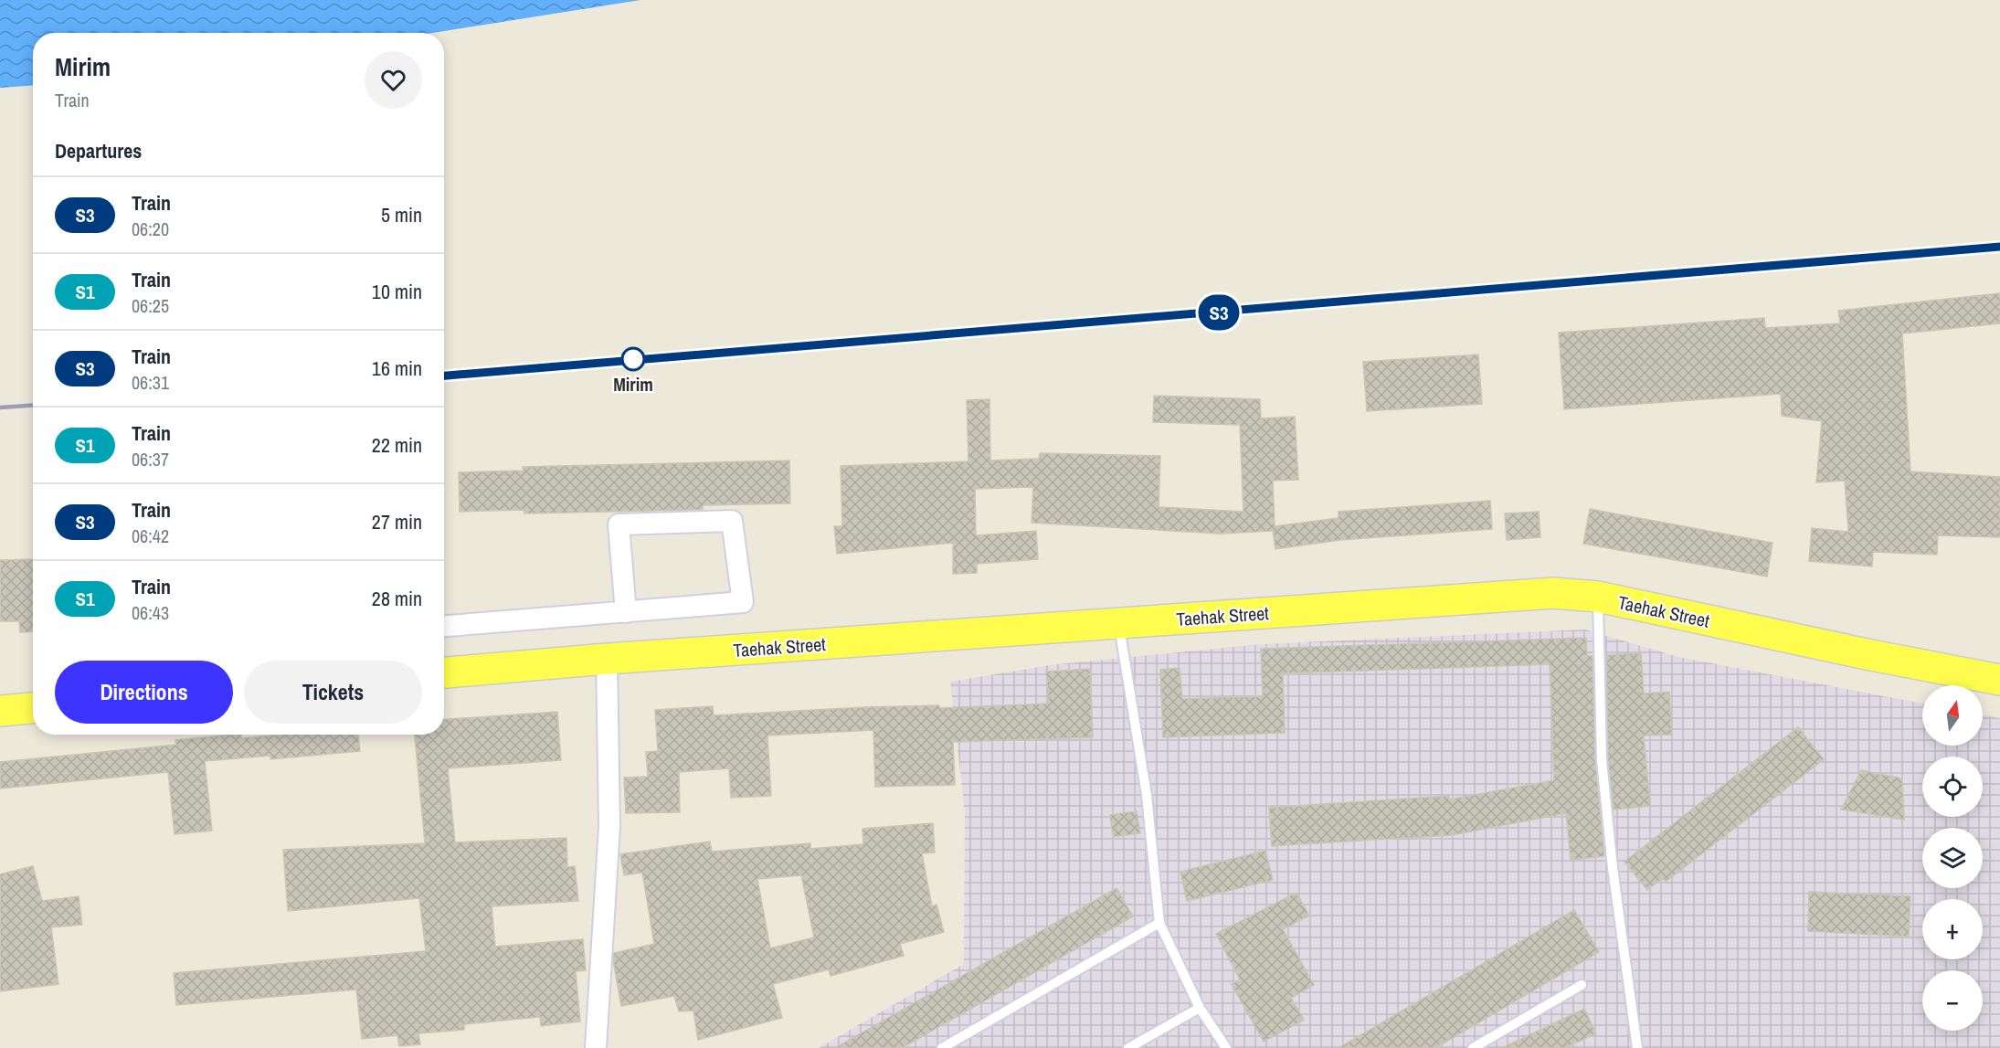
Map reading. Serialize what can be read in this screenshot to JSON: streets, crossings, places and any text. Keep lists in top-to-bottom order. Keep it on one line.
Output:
{"streets":{"main road":["Taehak Street"]},"places":["Mirim"],"north":"top","page":{"on_map":"S3","heading":[["Mirim","Train"],"Departures"],"list":[{"mark":"S3","name":"Train","note":"06:20","value":"5 min"},{"mark":"S1","name":"Train","note":"06:25","value":"10 min"},{"mark":"S3","name":"Train","note":"06:31","value":"16 min"},{"mark":"S1","name":"Train","note":"06:37","value":"22 min"},{"mark":"S3","name":"Train","note":"06:42","value":"27 min"},{"mark":"S1","name":"Train","note":"06:43","value":"28 min"}],"buttons":["Directions","Tickets"],"map_buttons":["+","−"]}}
